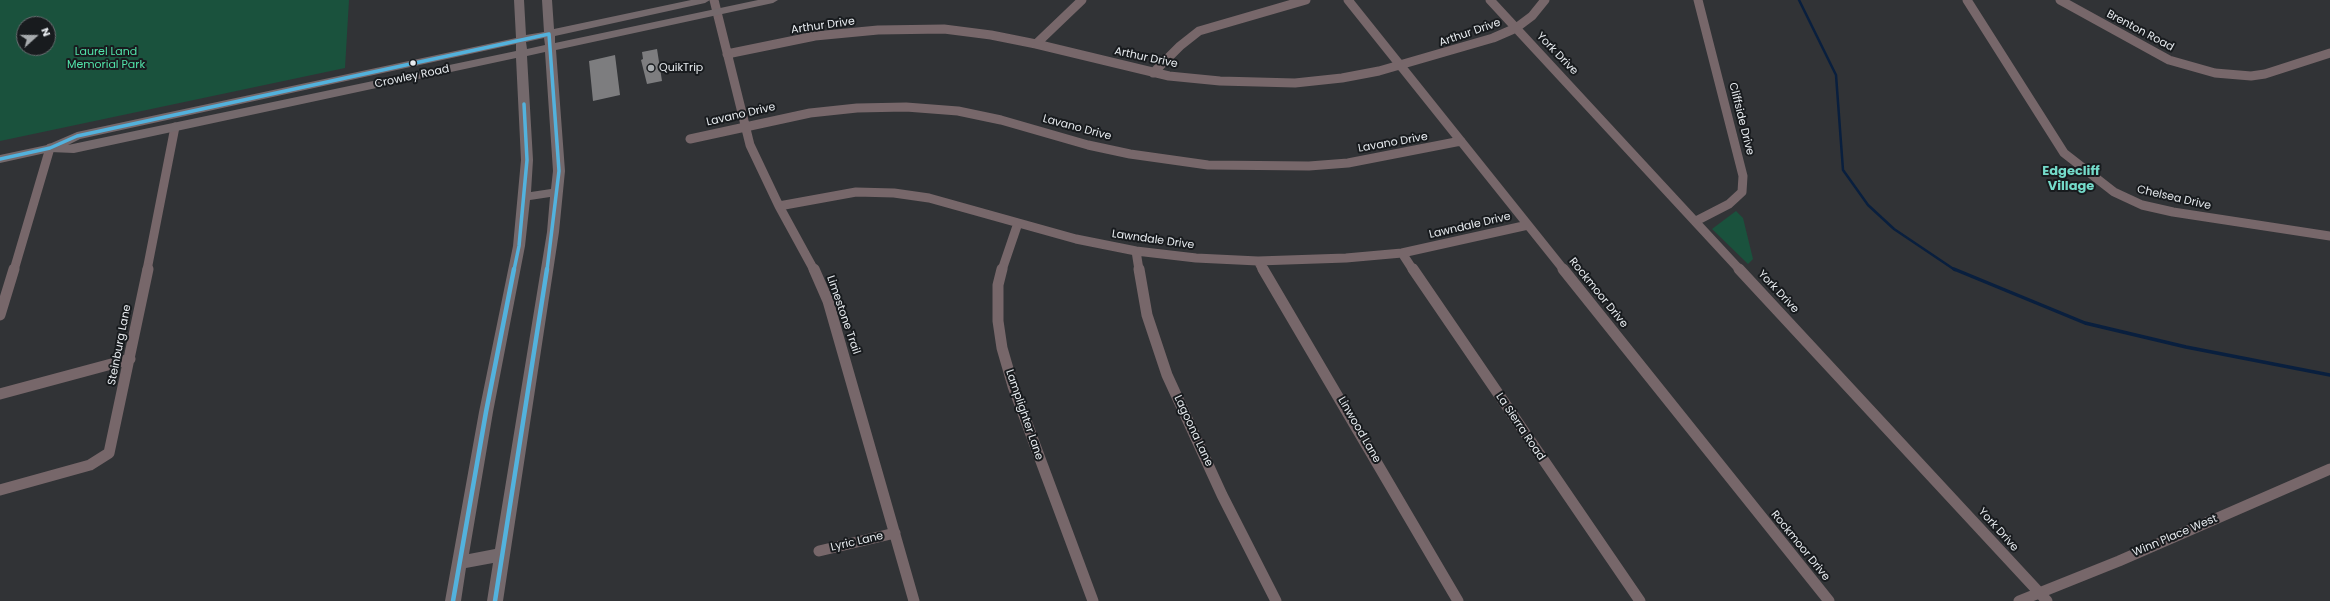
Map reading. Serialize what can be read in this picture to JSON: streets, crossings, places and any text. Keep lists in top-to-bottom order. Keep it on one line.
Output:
{"streets":{"main road":["Crowley Road"],"street":["Arthur Drive","Brenton Road","York Drive","Lavano Drive","Cliffside Drive","Chelsea Drive","Lawndale Drive","Rockmoor Drive","Limestone Trail","Steinburg Lane","Lamplighter Lane","La Sierra Road","Linwood Lane","Lagoona Lane","Winn Place West","Lyric Lane"]},"crossings":[["Arthur Drive","York Drive"],["Arthur Drive","Rockmoor Drive"],["Arthur Drive","Limestone Trail"],["York Drive","Cliffside Drive"],["York Drive","Winn Place West"],["Crowley Road","Limestone Trail"],["Crowley Road","Steinburg Lane"],["Lavano Drive","Rockmoor Drive"],["Lavano Drive","Limestone Trail"],["Lawndale Drive","Rockmoor Drive"],["Lawndale Drive","Limestone Trail"],["Lawndale Drive","Lamplighter Lane"],["Lawndale Drive","La Sierra Road"],["Lawndale Drive","Linwood Lane"],["Lawndale Drive","Lagoona Lane"],["Limestone Trail","Lyric Lane"]],"districts":["Edgecliff Village"],"parks":["Laurel Land Memorial Park"],"places":["QuikTrip"],"north":"right"}
